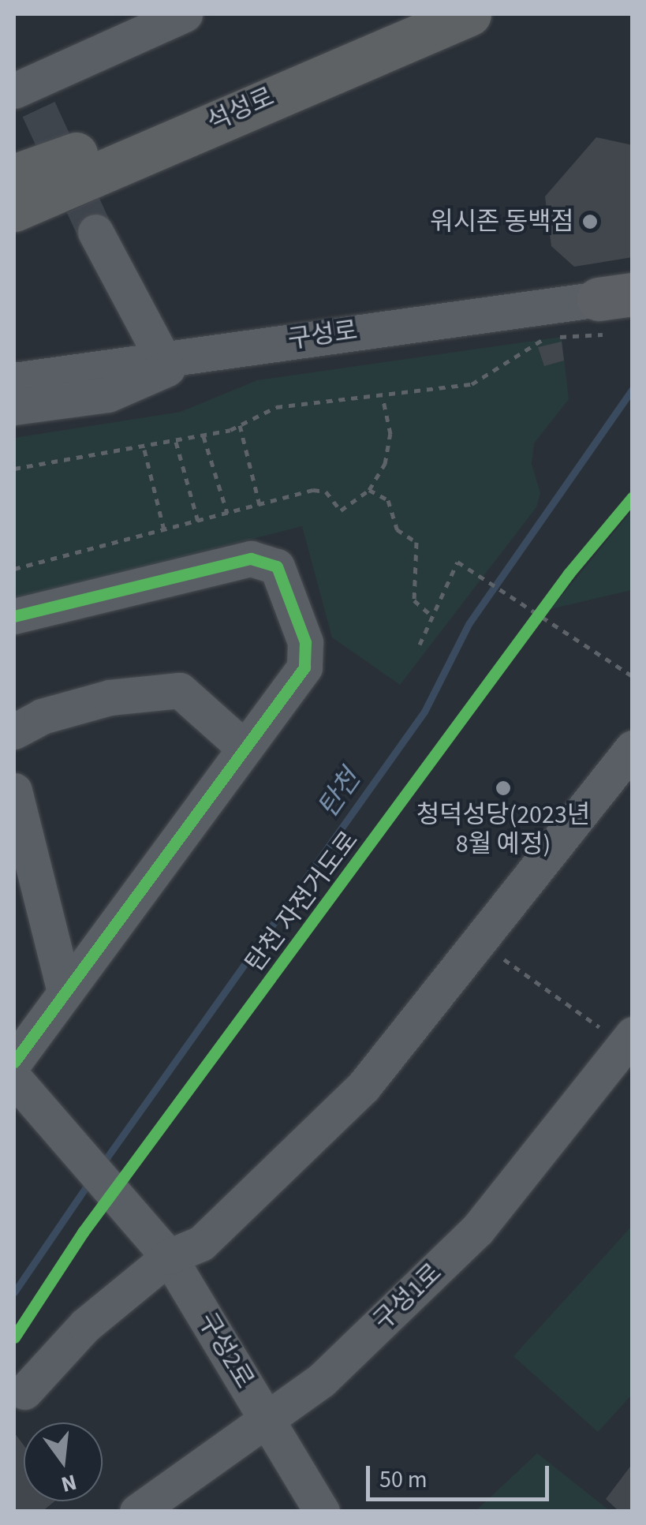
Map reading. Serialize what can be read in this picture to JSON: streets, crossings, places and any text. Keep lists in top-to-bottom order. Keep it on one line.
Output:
{"streets":{"highway":["석성로"],"street":["구성로","구성1로","구성2로"],"cycle path":["탄천 자전거도로"]},"crossings":[["구성1로","구성2로"]],"water":["탄천"],"places":["워시존 동백점","청덕성당(2023년 8월 예정)"],"scale_bar":"50 m","north":"bottom"}
